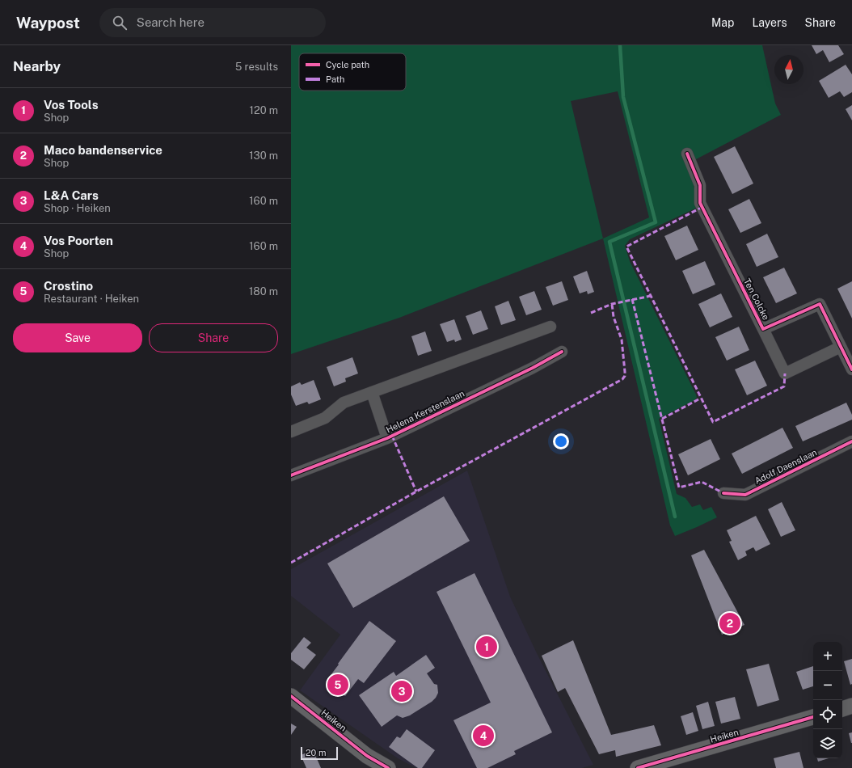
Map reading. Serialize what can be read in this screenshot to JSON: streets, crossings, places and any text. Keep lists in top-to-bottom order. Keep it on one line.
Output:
{"streets":{"main road":["Heiken"],"street":["Ten Colcke","Helena Kerstenslaan","Adolf Daenslaan"]},"legend":["Cycle path","Path"],"scale_bar":"20 m","north":"top","page":{"header":"Waypost","search":"Search here","nav":["Map","Layers","Share"],"heading":["Nearby","5 results"],"list":[{"mark":"1","name":"Vos Tools","note":"Shop","value":"120 m"},{"mark":"2","name":"Maco bandenservice","note":"Shop","value":"130 m"},{"mark":"3","name":"L&A Cars","note":"Shop · Heiken","value":"160 m"},{"mark":"4","name":"Vos Poorten","note":"Shop","value":"160 m"},{"mark":"5","name":"Crostino","note":"Restaurant · Heiken","value":"180 m"}],"buttons":["Save","Share"],"pins":["2","1","5","3","4"],"map_buttons":["+","−"],"scale":"20 m"}}
